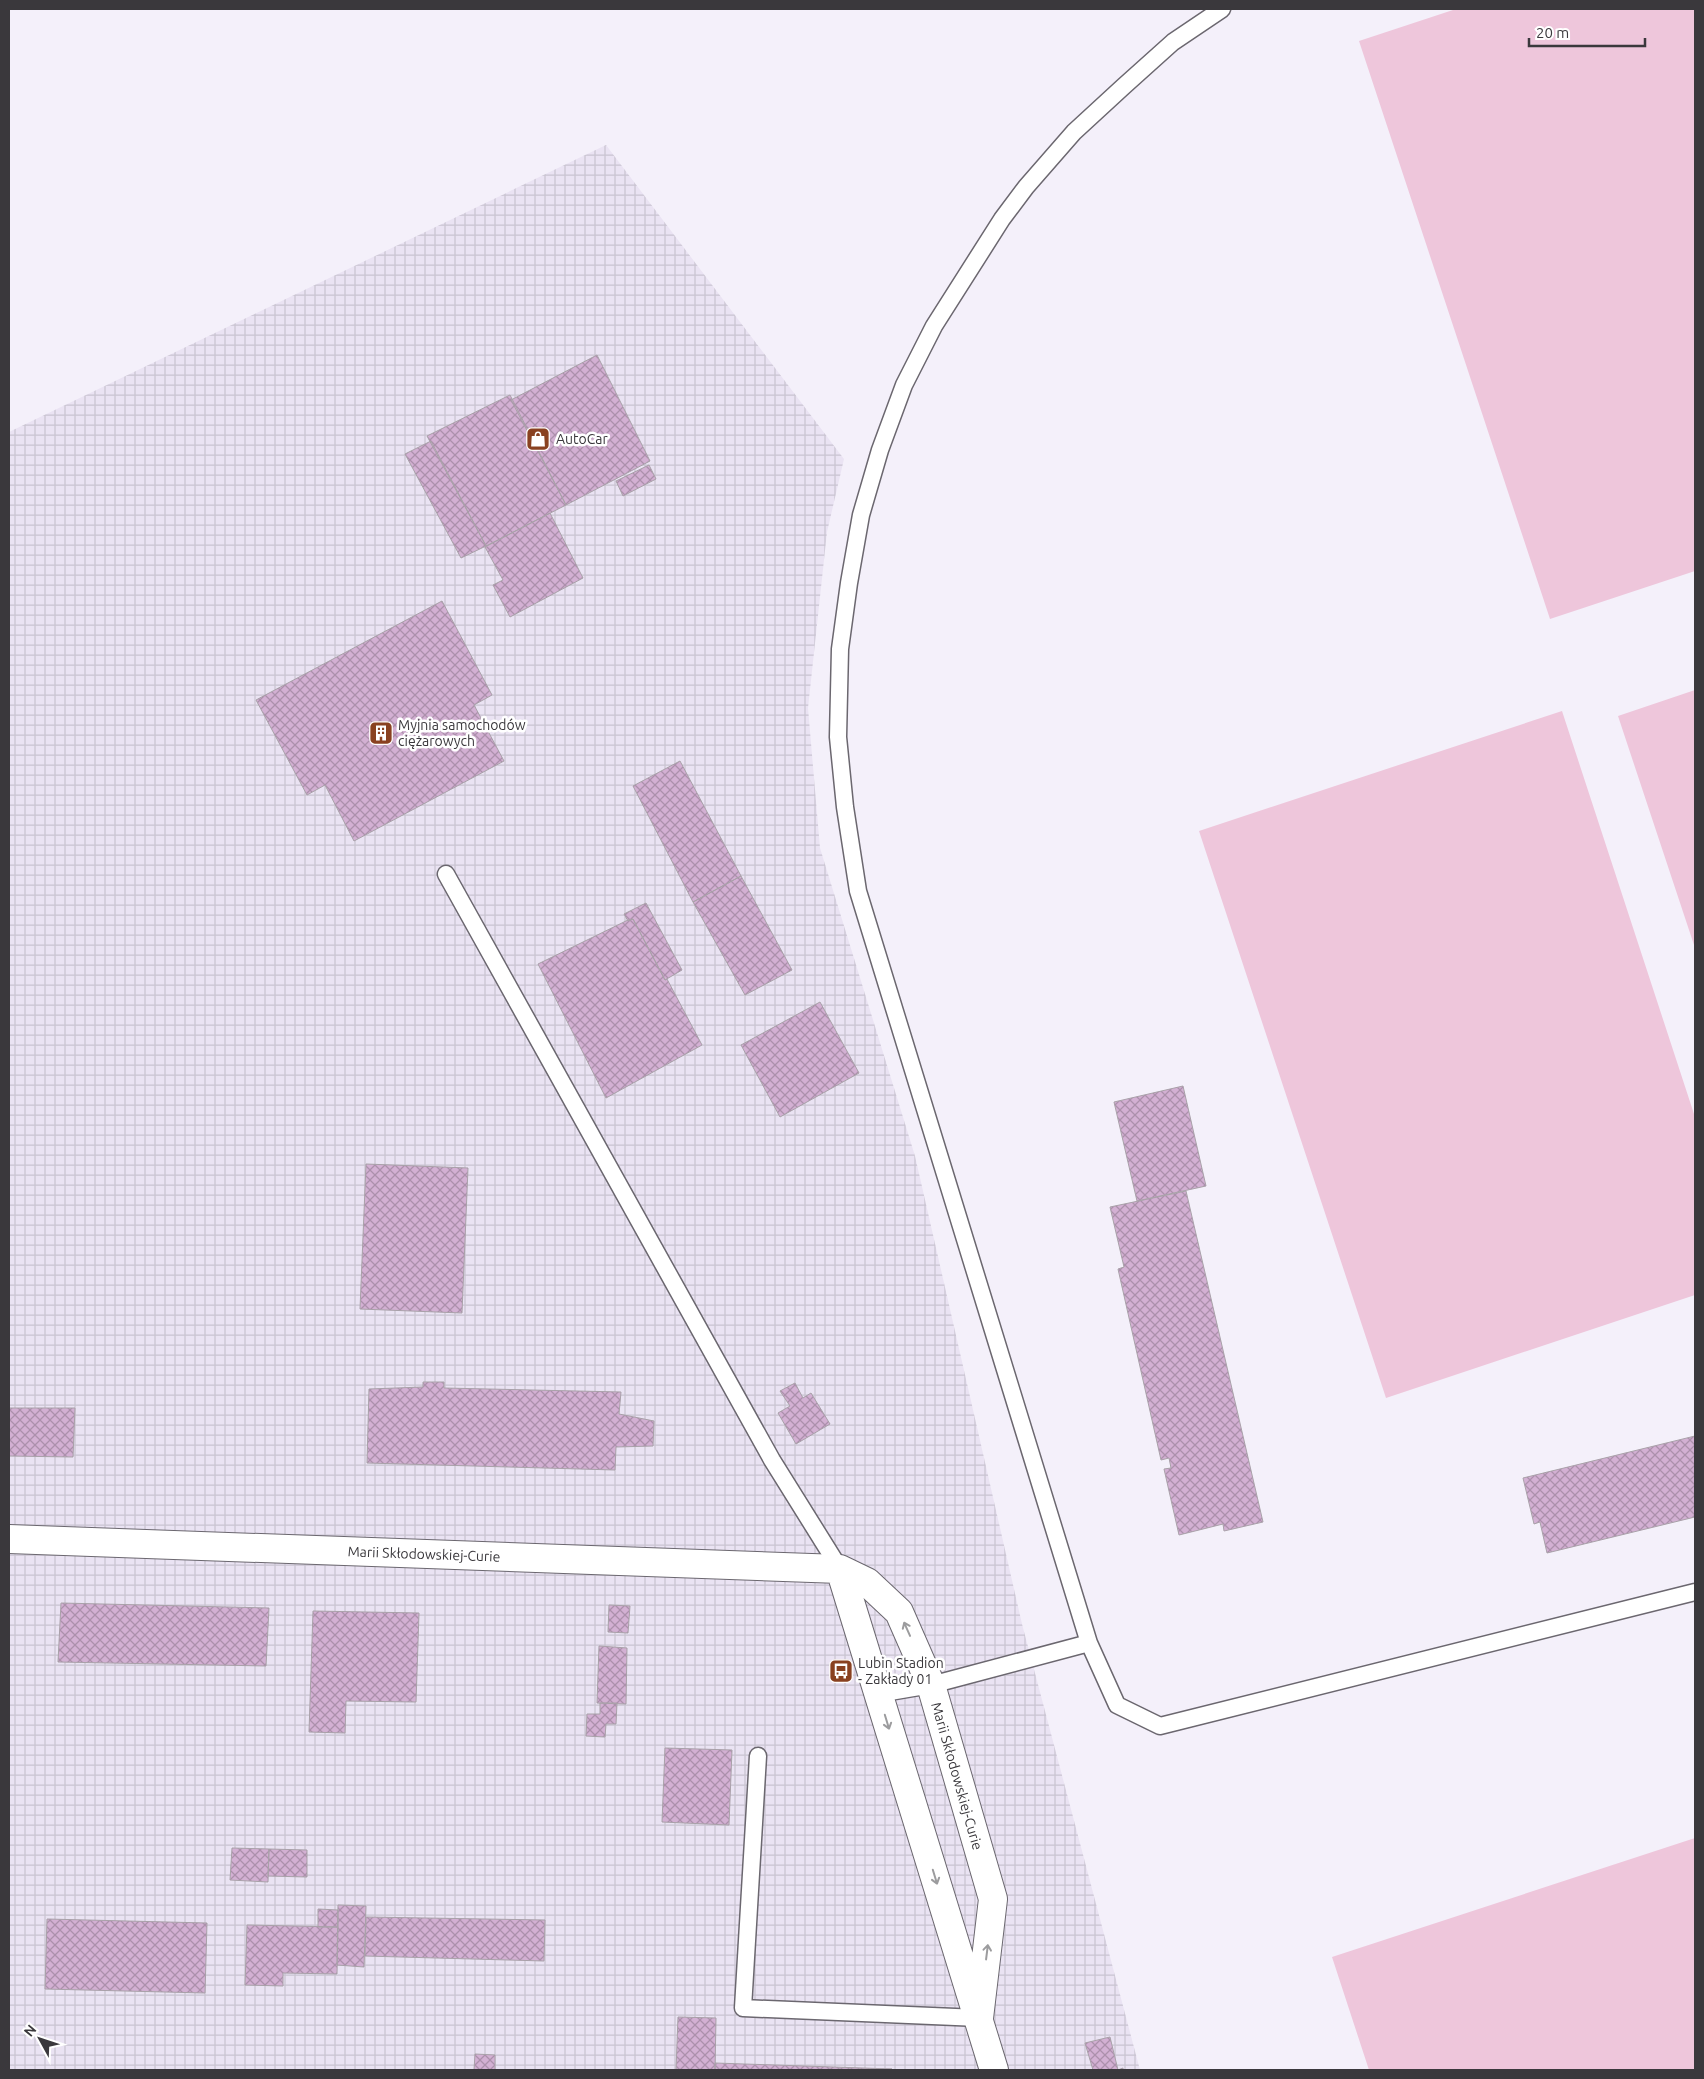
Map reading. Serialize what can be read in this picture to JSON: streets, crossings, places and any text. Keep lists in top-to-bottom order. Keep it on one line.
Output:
{"streets":{"street":["Marii Skłodowskiej-Curie"]},"places":{"shop":["AutoCar"],"building":["Myjnia samochodów ciężarowych"],"bus stop":["Lubin Stadion - Zakłady 01"]},"scale_bar":"20 m","north":"top left"}
